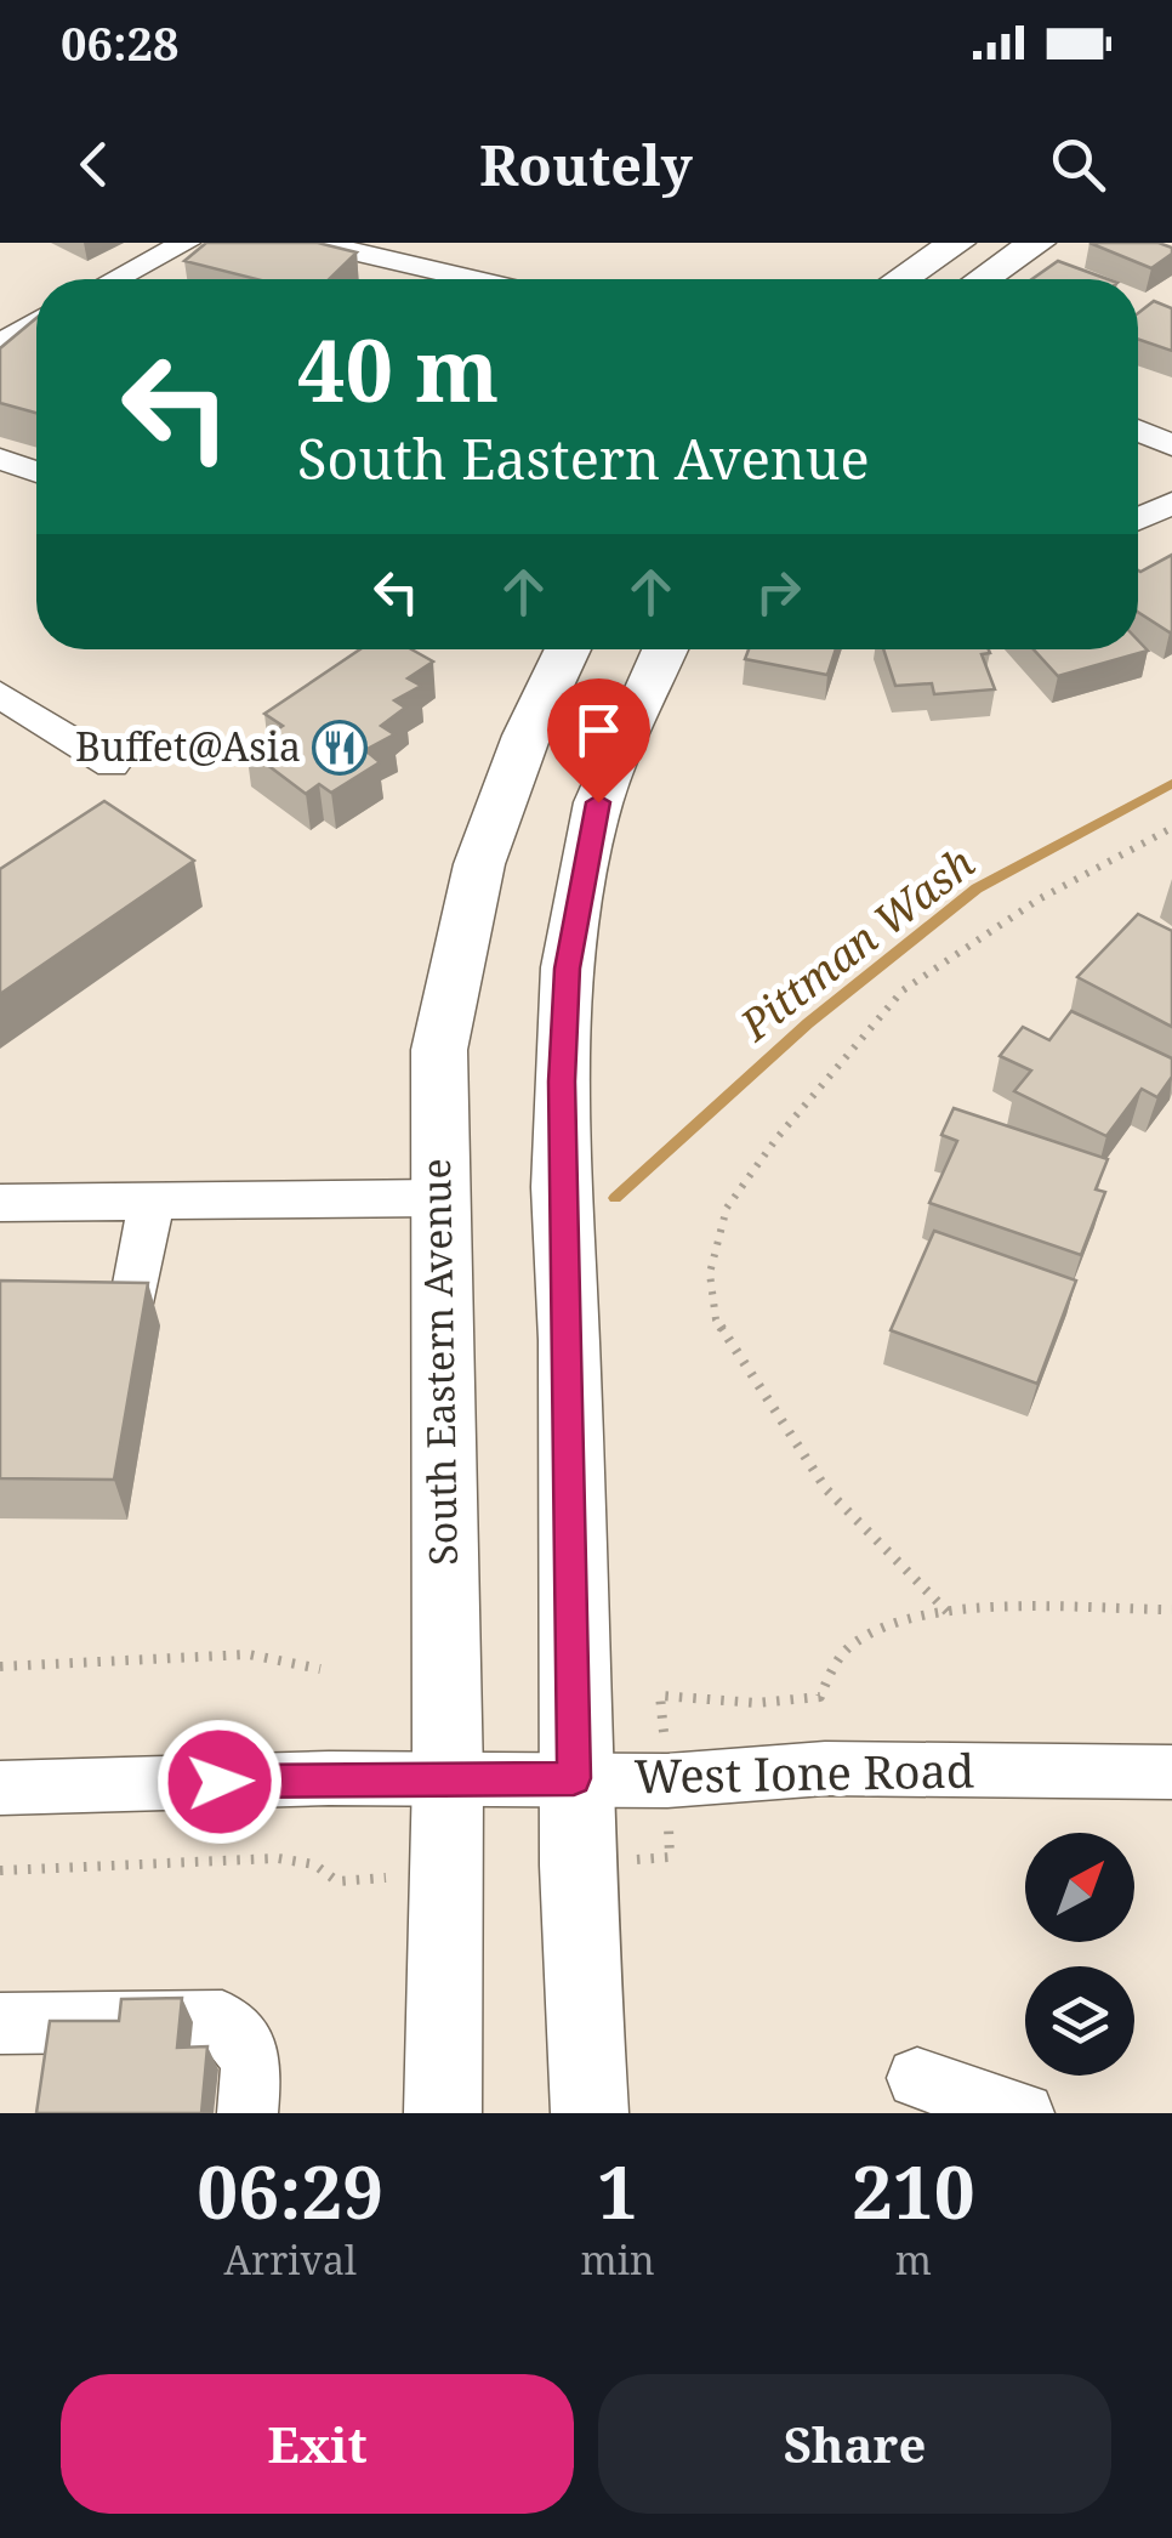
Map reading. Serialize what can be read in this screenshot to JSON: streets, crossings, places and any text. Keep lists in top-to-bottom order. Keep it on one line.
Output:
{"streets":{"main road":["South Eastern Avenue"],"street":["West Ione Road"]},"crossings":[["South Eastern Avenue","West Ione Road"]],"water":["Pittman Wash"],"places":{"restaurant":["Buffet@Asia"]},"north":"top right","page":{"status":"06:28","header":"Routely","turn":["40 m","South Eastern Avenue"],"eta":["06:29","Arrival","1","min","210","m"],"buttons":["Exit","Share"]}}
